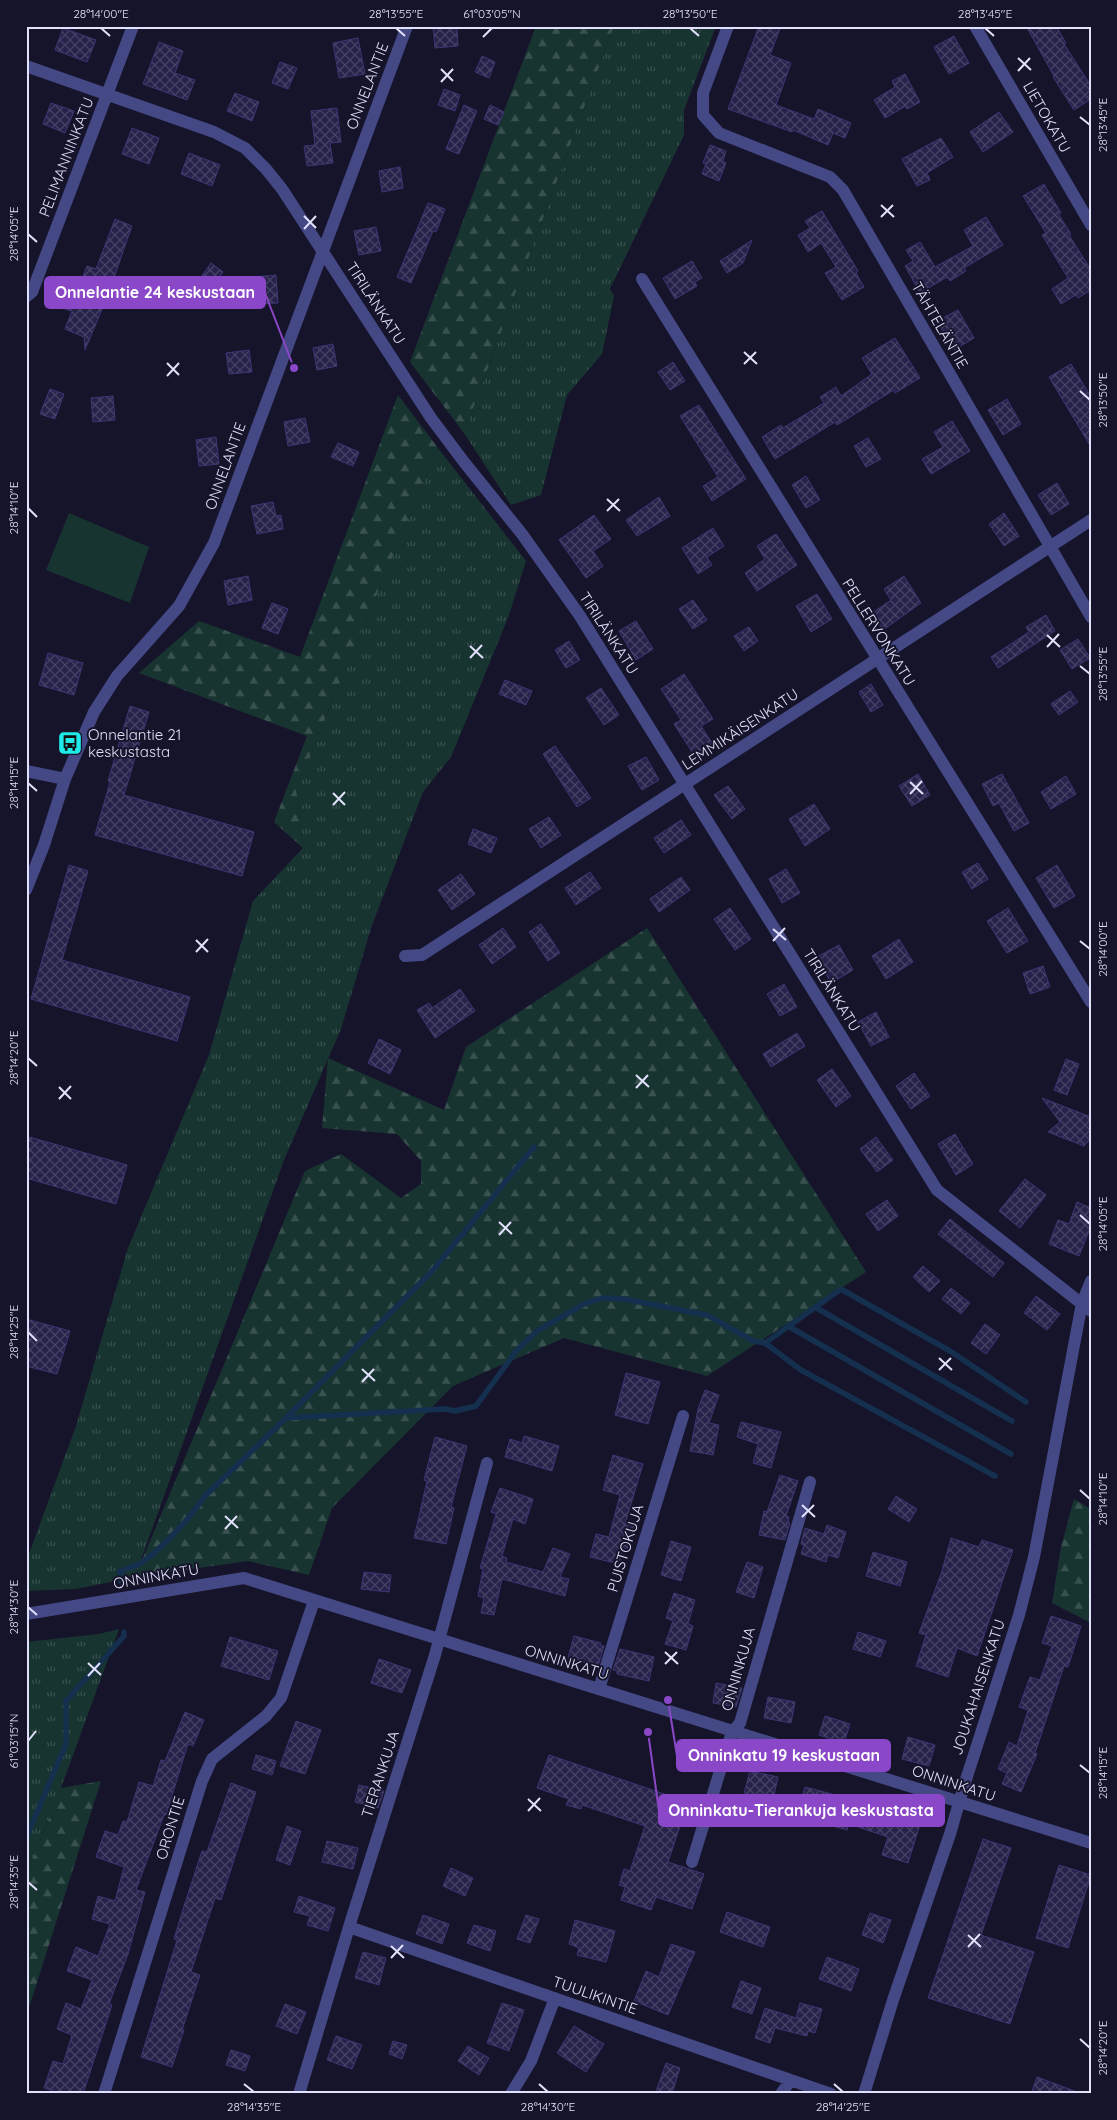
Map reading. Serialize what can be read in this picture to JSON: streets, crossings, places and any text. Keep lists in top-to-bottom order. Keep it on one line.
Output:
{"streets":{"street":["ONNELANTIE","LIETOKATU","PELIMANNINKATU","TIRILÄNKATU","TÄHTELÄNTIE","PELLERVONKATU","LEMMIKÄISENKATU","PUISTOKUJA","ONNINKATU","ONNINKUJA","JOUKAHAISENKATU","TIERANKUJA","ORONTIE","TUULIKINTIE"]},"crossings":[["ONNELANTIE","TIRILÄNKATU"],["PELIMANNINKATU","TIRILÄNKATU"],["TIRILÄNKATU","LEMMIKÄISENKATU"],["TIRILÄNKATU","JOUKAHAISENKATU"],["TÄHTELÄNTIE","LEMMIKÄISENKATU"],["PELLERVONKATU","LEMMIKÄISENKATU"],["PUISTOKUJA","ONNINKATU"],["ONNINKATU","ONNINKUJA"],["ONNINKATU","JOUKAHAISENKATU"],["ONNINKATU","TIERANKUJA"],["ONNINKATU","ORONTIE"],["TIERANKUJA","TUULIKINTIE"]],"places":{"other":["Onnelantie 24 keskustaan","Onninkatu 19 keskustaan","Onninkatu-Tierankuja keskustasta"],"bus stop":["Onnelantie 21 keskustasta"]},"coordinates":["28°14'00\"E","28°13'55\"E","61°03'05\"N","28°13'50\"E","28°13'45\"E","28°14'05\"E","28°14'10\"E","28°14'15\"E","28°14'20\"E","28°14'25\"E","28°14'30\"E","61°03'15\"N","28°14'35\"E"]}
